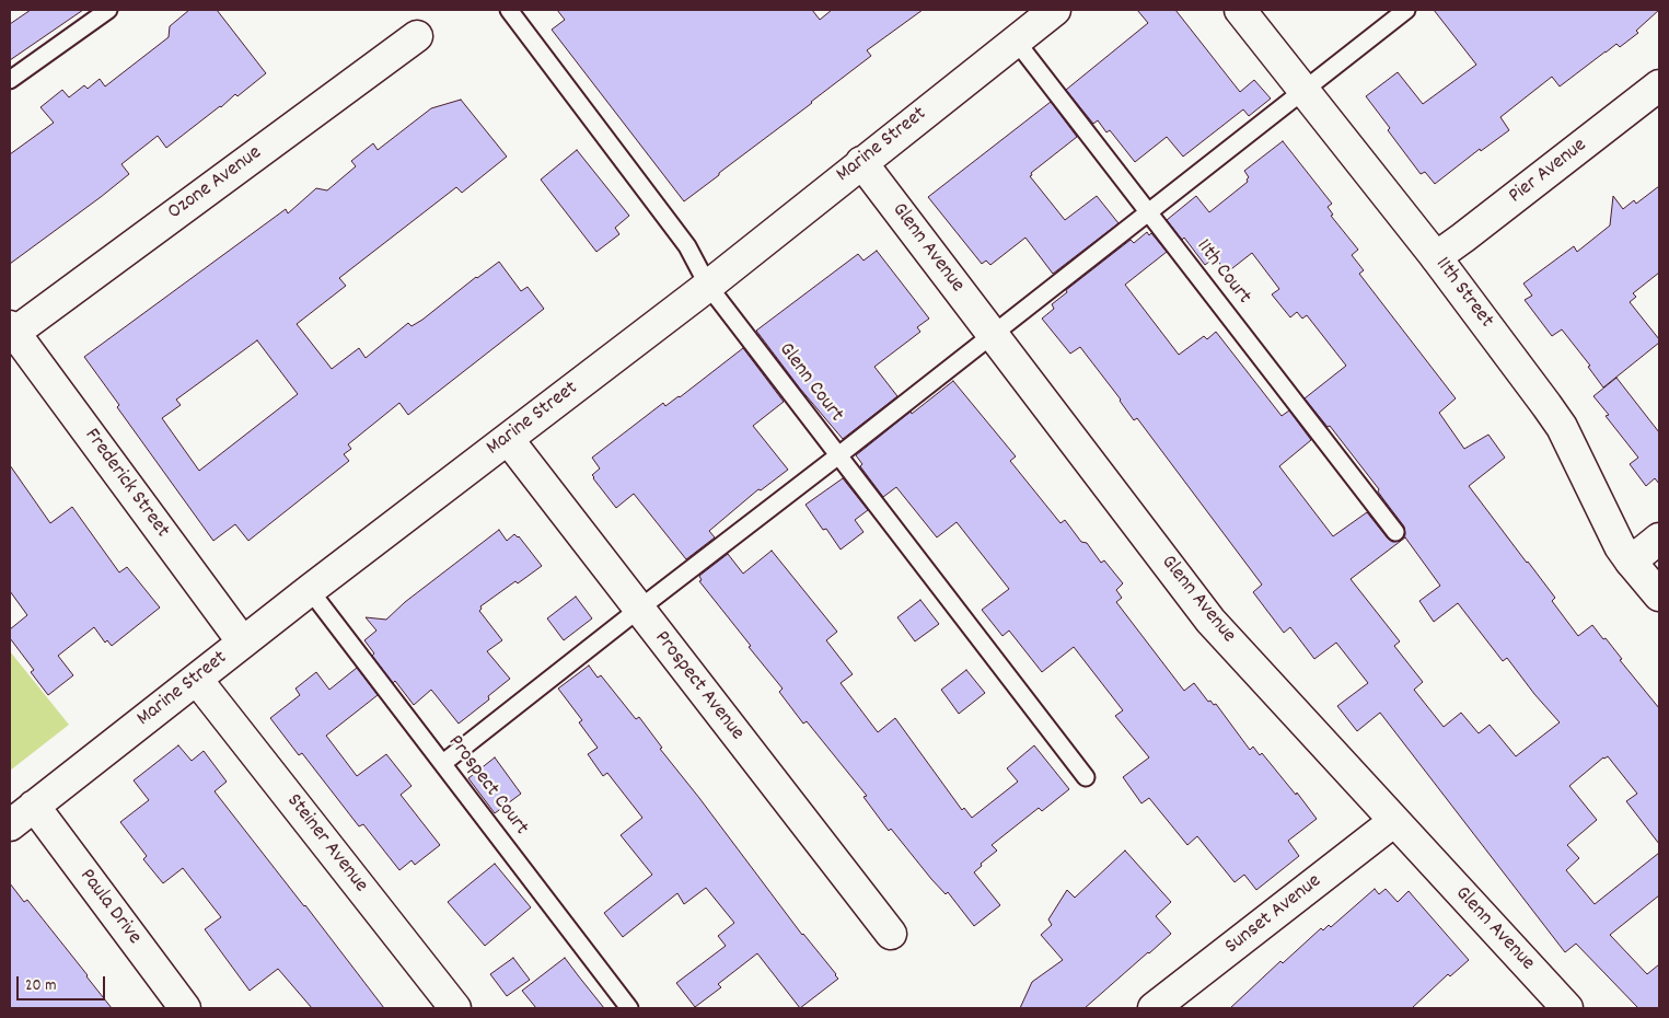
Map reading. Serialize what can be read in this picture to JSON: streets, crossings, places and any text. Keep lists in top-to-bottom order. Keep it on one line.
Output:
{"streets":{"street":["Marine Street","Pier Avenue","Ozone Avenue","Glenn Avenue","11th Street","Frederick Street","Prospect Avenue","Steiner Avenue","Paula Drive","Sunset Avenue"],"lane":["11th Court","Glenn Court","Prospect Court"]},"crossings":[["Marine Street","Glenn Avenue"],["Marine Street","11th Court"],["Marine Street","Glenn Court"],["Marine Street","Frederick Street"],["Marine Street","Prospect Avenue"],["Marine Street","Prospect Court"],["Marine Street","Steiner Avenue"],["Marine Street","Paula Drive"],["Pier Avenue","11th Street"],["Ozone Avenue","Frederick Street"],["Glenn Avenue","Sunset Avenue"]],"scale_bar":"20 m"}
